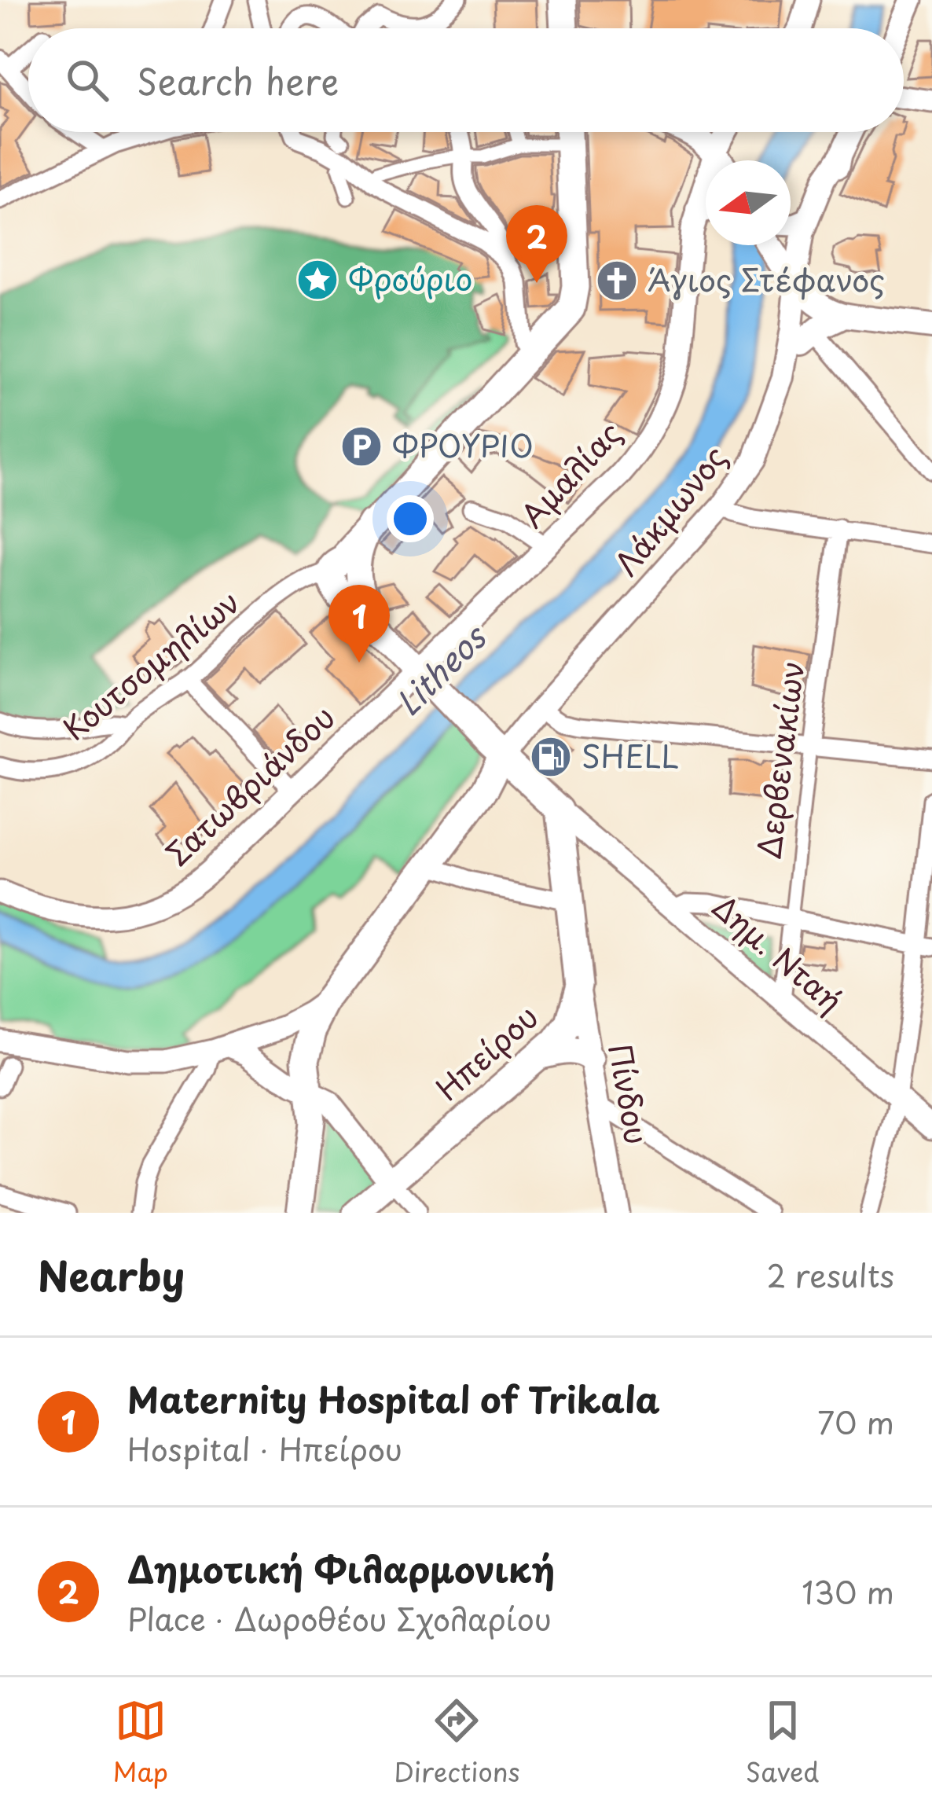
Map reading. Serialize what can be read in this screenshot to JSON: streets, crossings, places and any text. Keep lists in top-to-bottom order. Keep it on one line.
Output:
{"streets":{"main road":["Ηπείρου"],"street":["Αμαλίας","Λάκμωνος","Κουτσομηλίων","Δερβενακίων","Σατωβριάνδου","Δημ. Νταή","Πίνδου"]},"crossings":[["Αμαλίας","Σατωβριάνδου"],["Αμαλίας","Ηπείρου"],["Λάκμωνος","Ηπείρου"],["Κουτσομηλίων","Ηπείρου"],["Δερβενακίων","Δημ. Νταή"],["Σατωβριάνδου","Ηπείρου"],["Δημ. Νταή","Ηπείρου"],["Ηπείρου","Πίνδου"]],"water":["Litheos"],"places":{"place":["Φρούριο"],"church":["Άγιος Στέφανος"],"parking":["ΦΡΟΥΡΙΟ"],"fuel station":["SHELL"]},"north":"left","page":{"search":"Search here","pins":["2","1"],"heading":["Nearby","2 results"],"list":[{"mark":"1","name":"Maternity Hospital of Trikala","note":"Hospital · Ηπείρου","value":"70 m"},{"mark":"2","name":"Δημοτική Φιλαρμονική","note":"Place · Δωροθέου Σχολαρίου","value":"130 m"}],"nav":["Map","Directions","Saved"]}}
